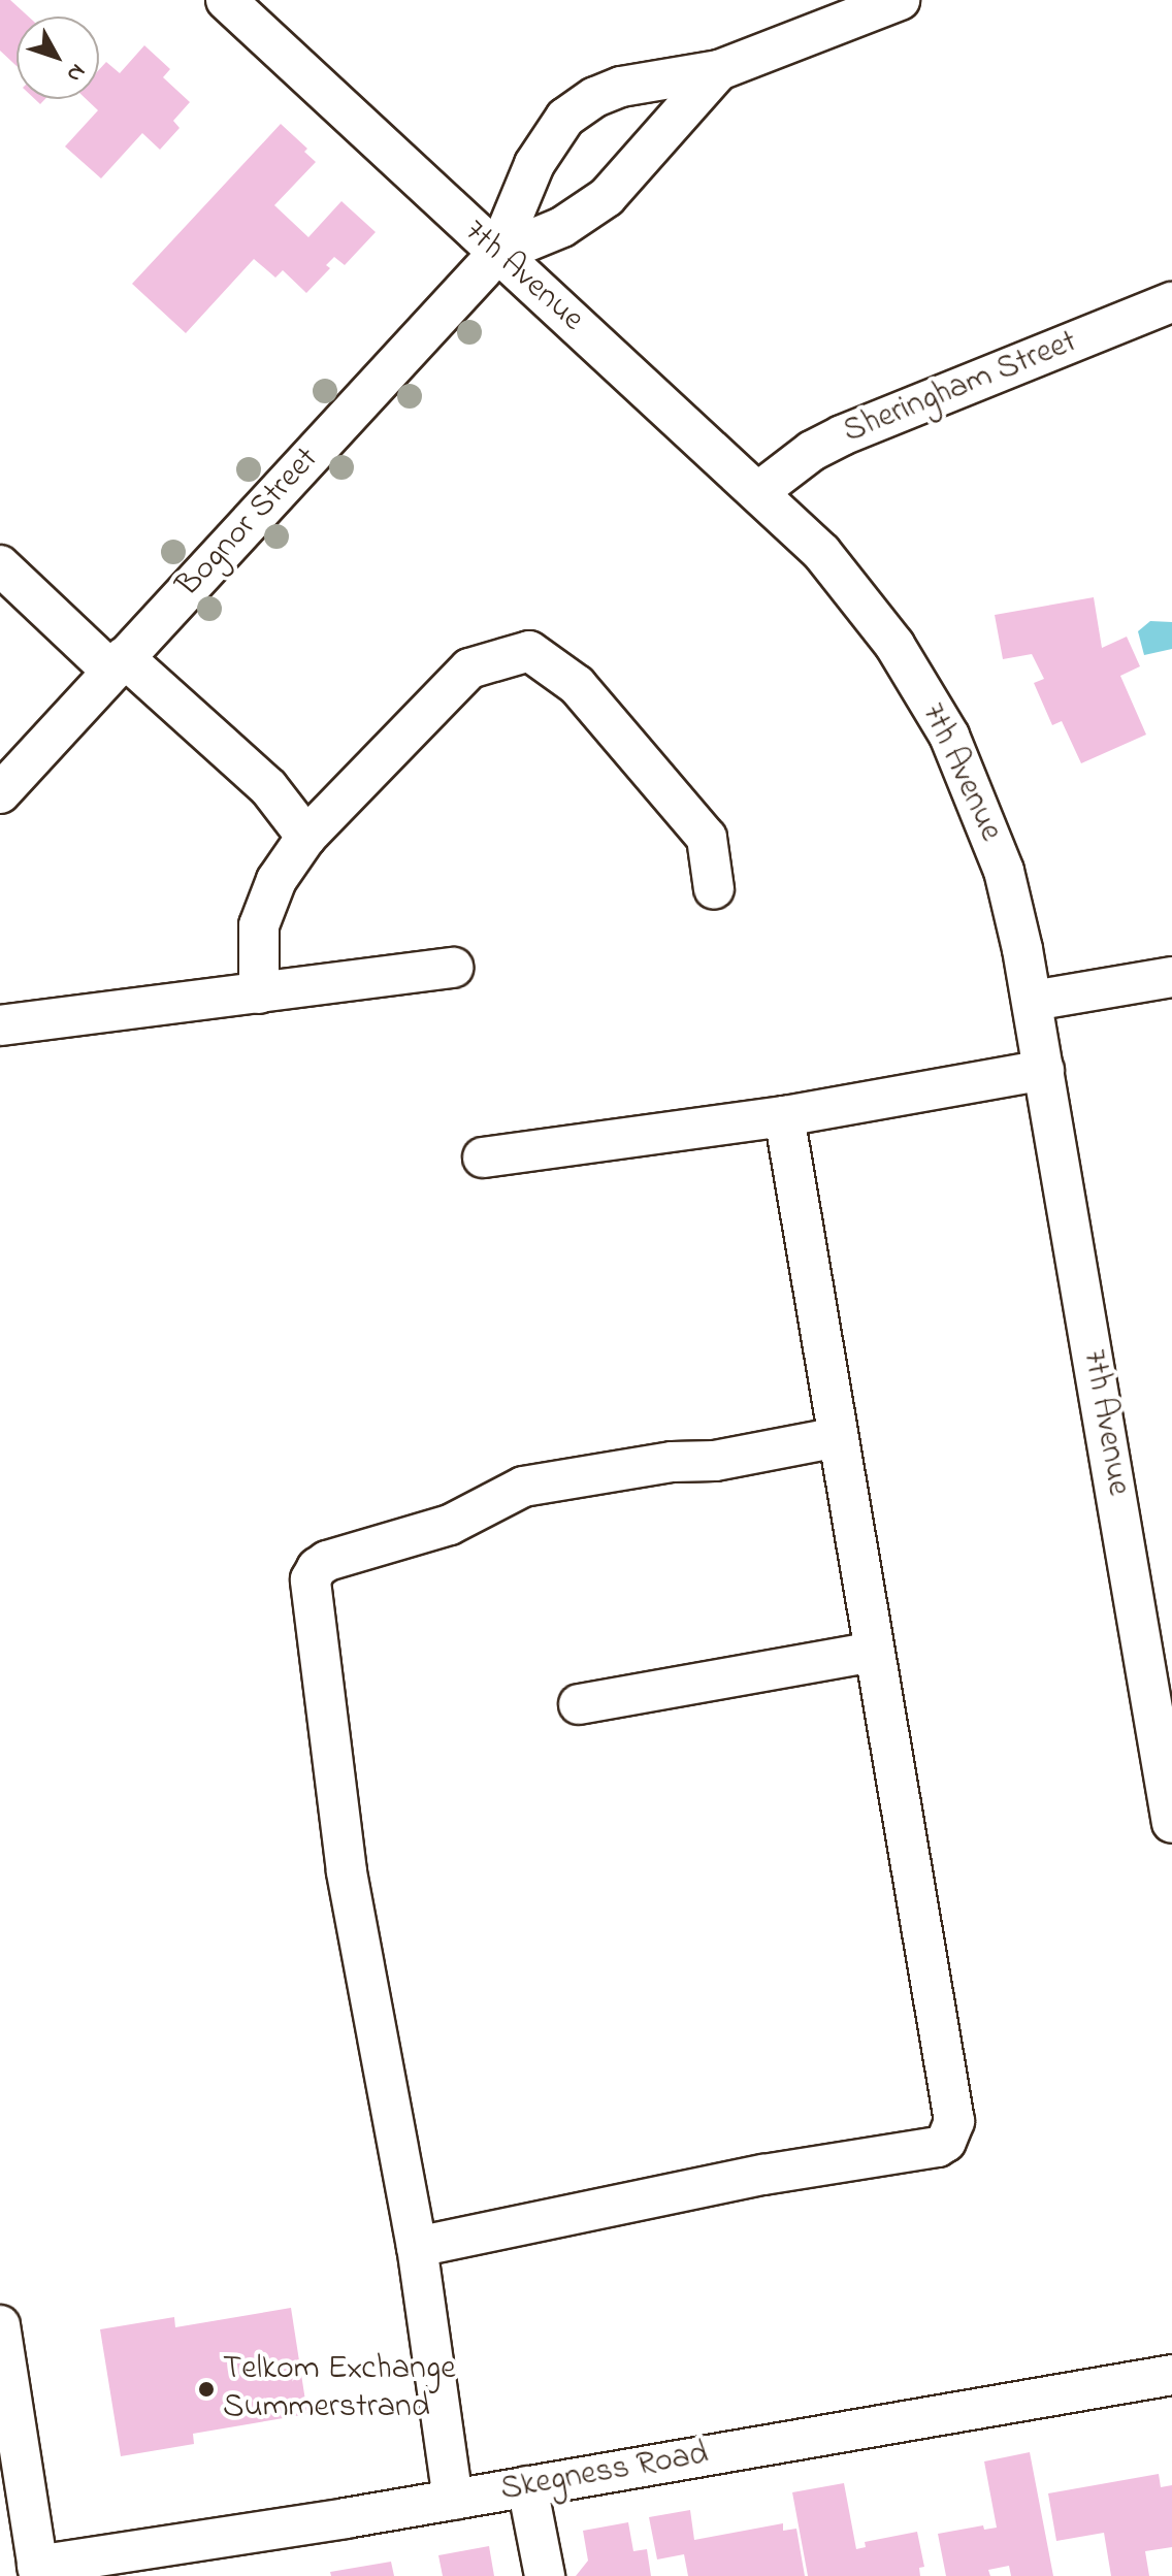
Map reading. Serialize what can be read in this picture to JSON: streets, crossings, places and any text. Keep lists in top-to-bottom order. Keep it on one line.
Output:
{"streets":{"street":["7th Avenue","Sheringham Street","Bognor Street","Skegness Road"]},"crossings":[["7th Avenue","Sheringham Street"],["7th Avenue","Bognor Street"]],"places":["Telkom Exchange Summerstrand"],"north":"bottom right"}
